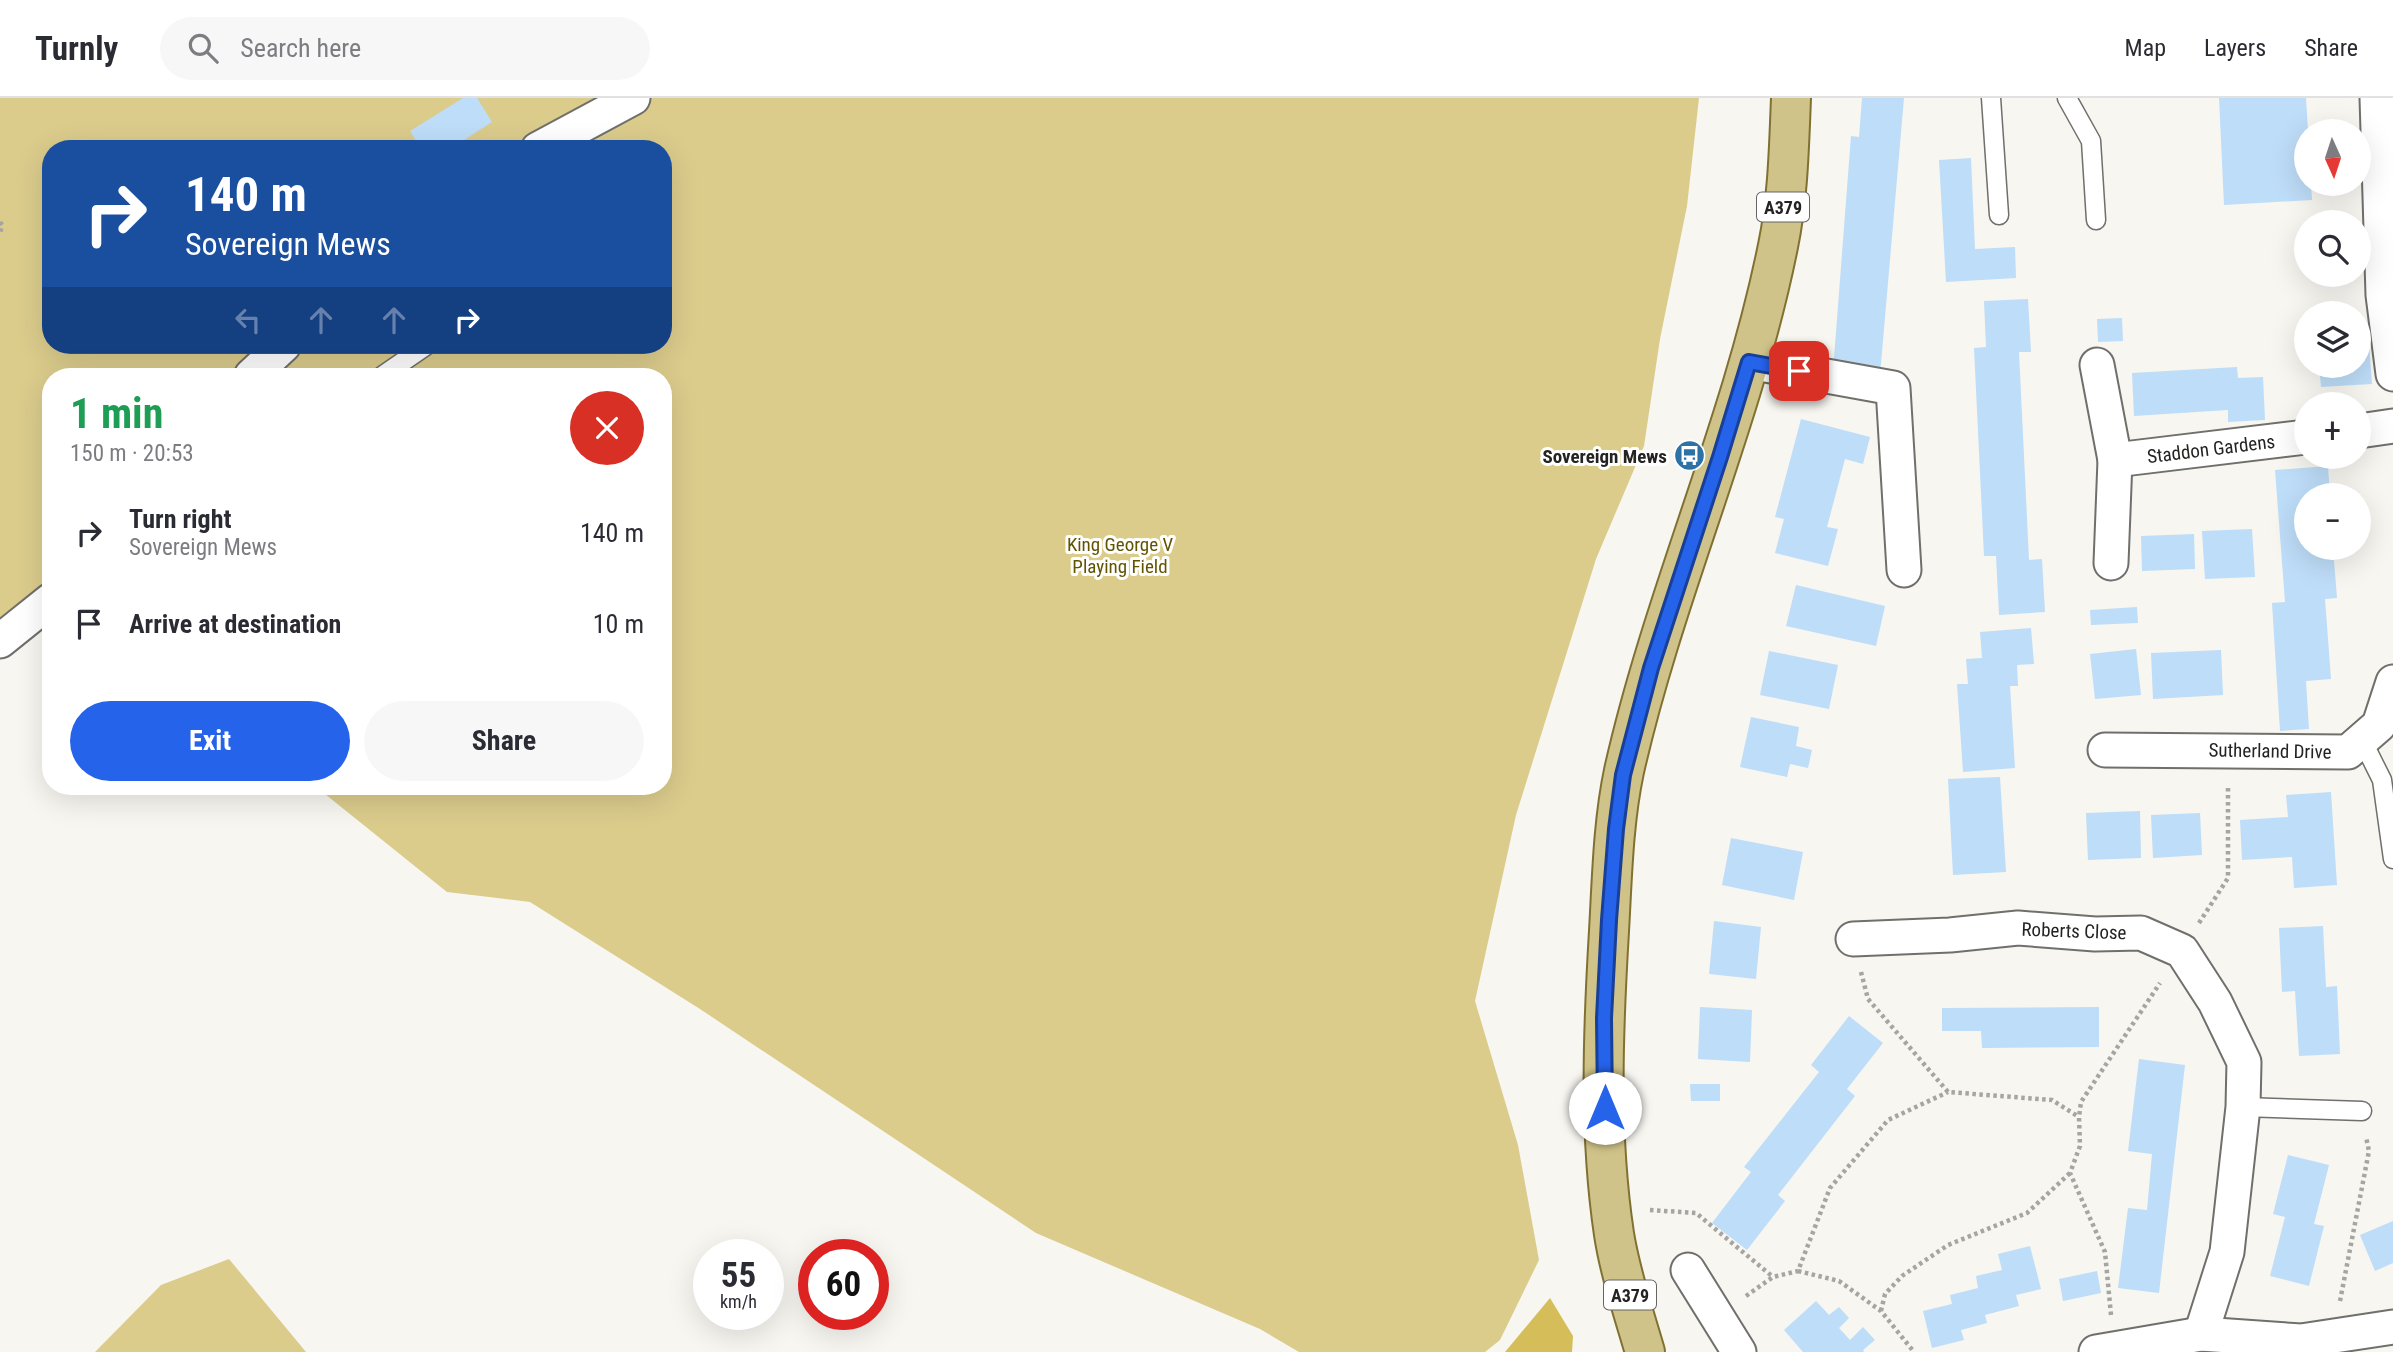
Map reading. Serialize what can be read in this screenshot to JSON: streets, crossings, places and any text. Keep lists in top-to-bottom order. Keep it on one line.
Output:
{"streets":{"main road":["A379"],"street":["Staddon Gardens","Sutherland Drive","Roberts Close"]},"parks":["King George V Playing Field"],"places":{"bus stop":["Sovereign Mews"]},"north":"bottom","page":{"header":"Turnly","search":"Search here","nav":["Map","Layers","Share"],"map_buttons":["+","−"],"turn":["140 m","Sovereign Mews"],"heading":["1 min","150 m · 20:53"],"list":[{"name":"Turn right","note":"Sovereign Mews","value":"140 m"},{"name":"Arrive at destination","value":"10 m"}],"buttons":["Exit","Share"],"speed":"55 km/h","limit":"60"}}
